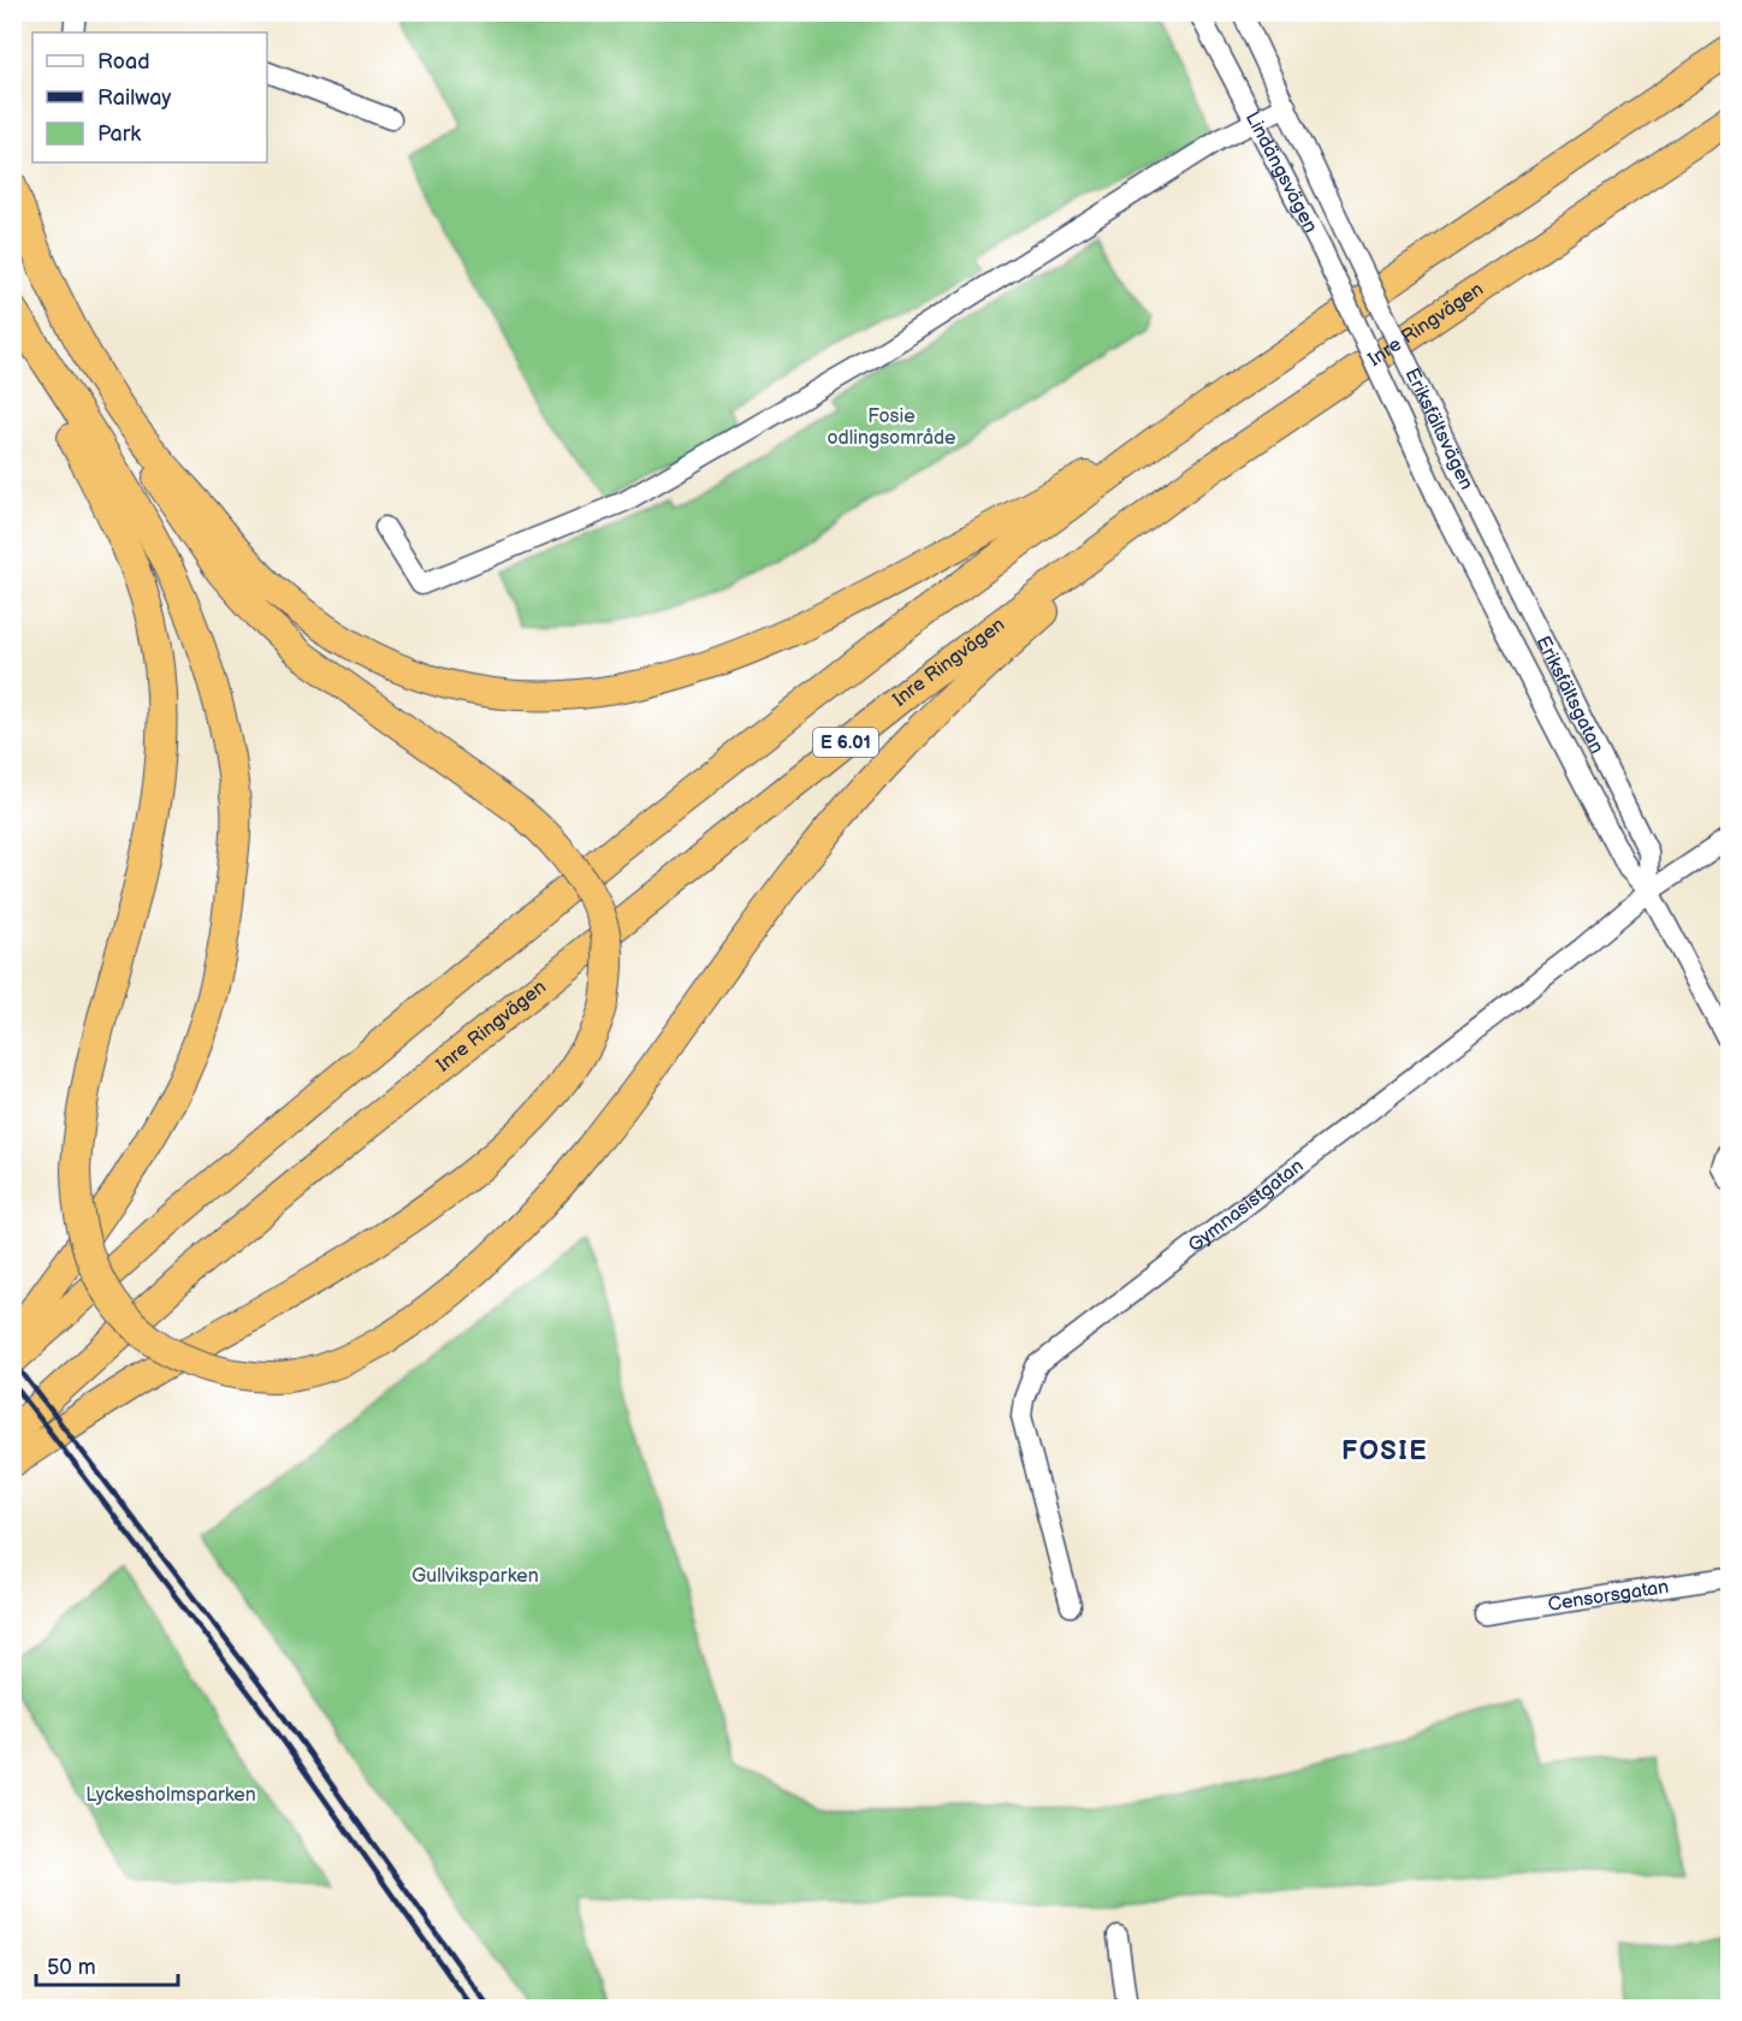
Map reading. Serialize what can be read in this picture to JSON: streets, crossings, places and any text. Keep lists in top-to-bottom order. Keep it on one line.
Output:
{"streets":{"highway":["Inre Ringvägen","E 6.01"],"street":["Lindängsvägen","Eriksfältsvägen","Eriksfältsgatan","Gymnasistgatan","Censorsgatan"]},"crossings":[["Lindängsvägen","Eriksfältsvägen"],["Eriksfältsvägen","Eriksfältsgatan"],["Eriksfältsgatan","Gymnasistgatan"]],"districts":["FOSIE"],"parks":["Fosie odlingsområde","Gullviksparken","Lyckesholmsparken"],"legend":["Road","Railway","Park"],"scale_bar":"50 m"}
